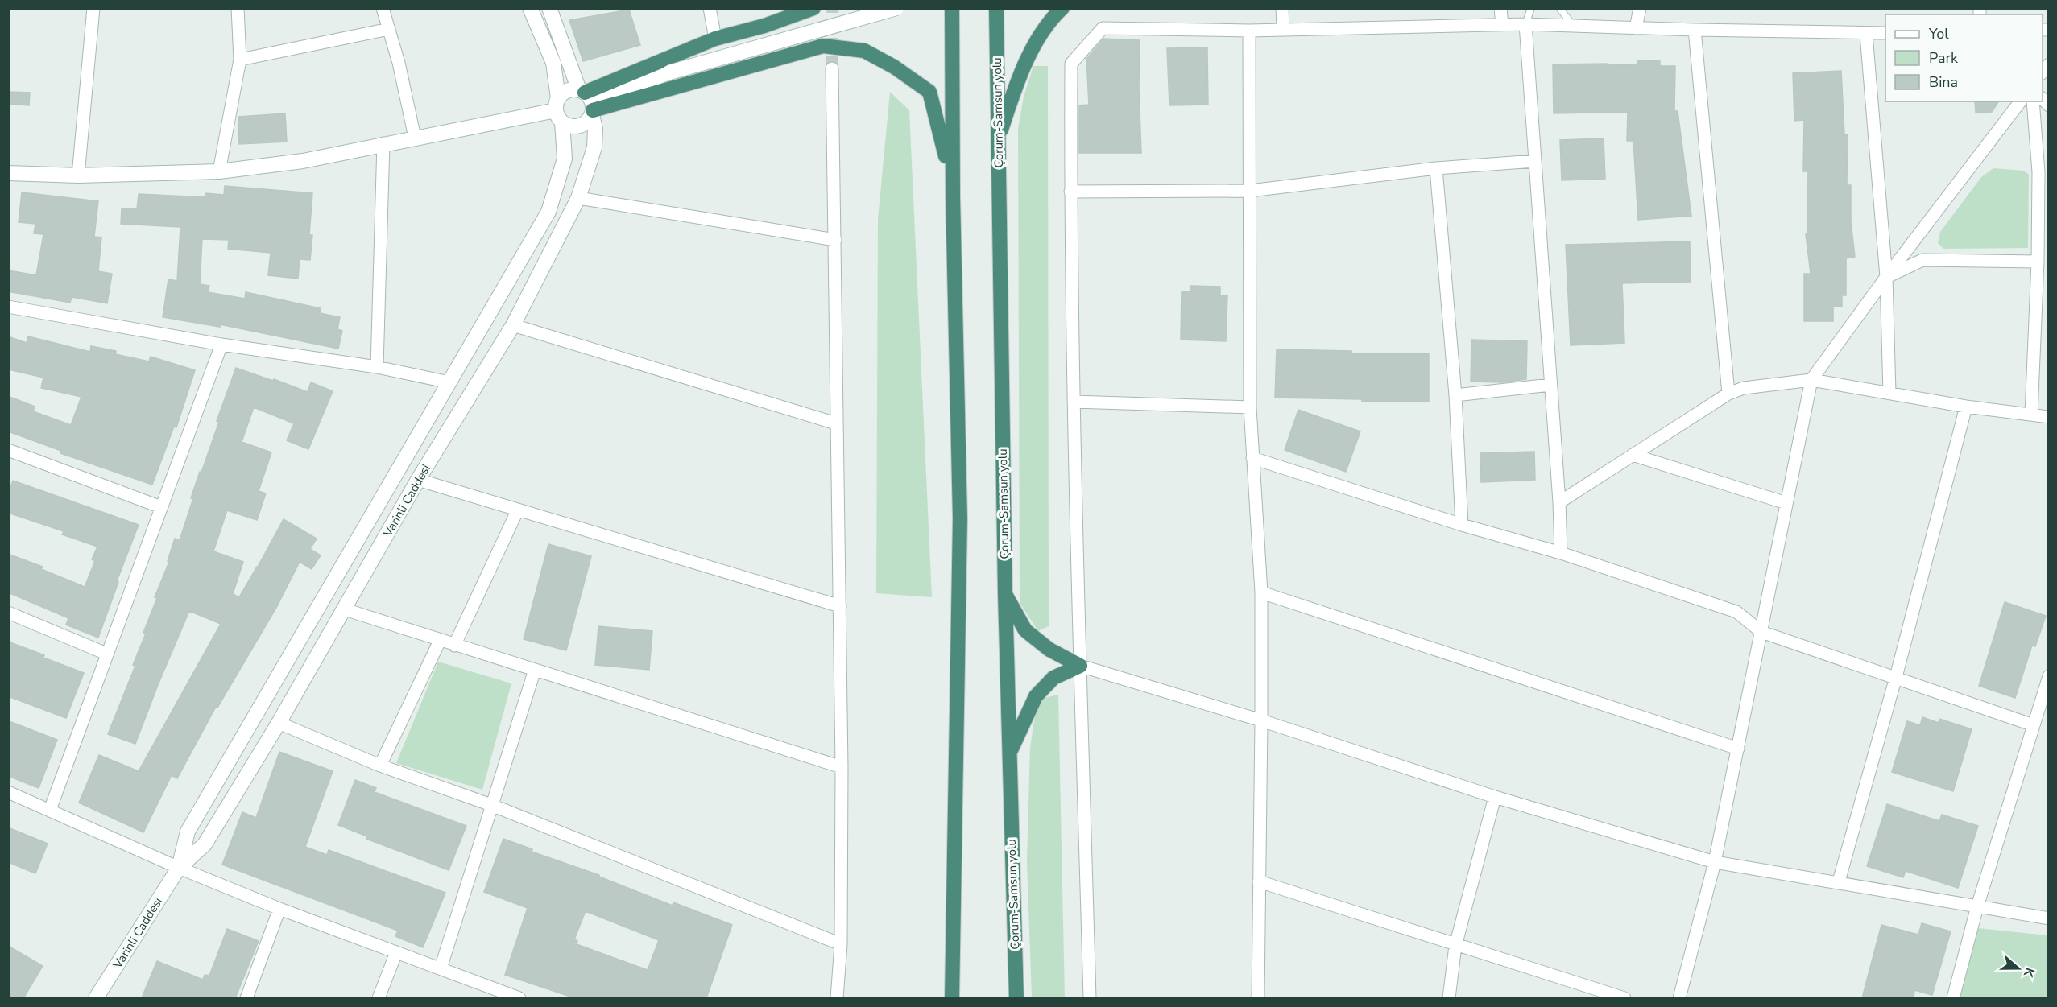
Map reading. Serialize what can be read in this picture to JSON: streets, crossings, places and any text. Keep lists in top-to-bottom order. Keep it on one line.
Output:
{"streets":{"highway":["Çorum-Samsun yolu"],"street":["Varinli Caddesi"]},"legend":["Yol","Park","Bina"],"north":"right"}
